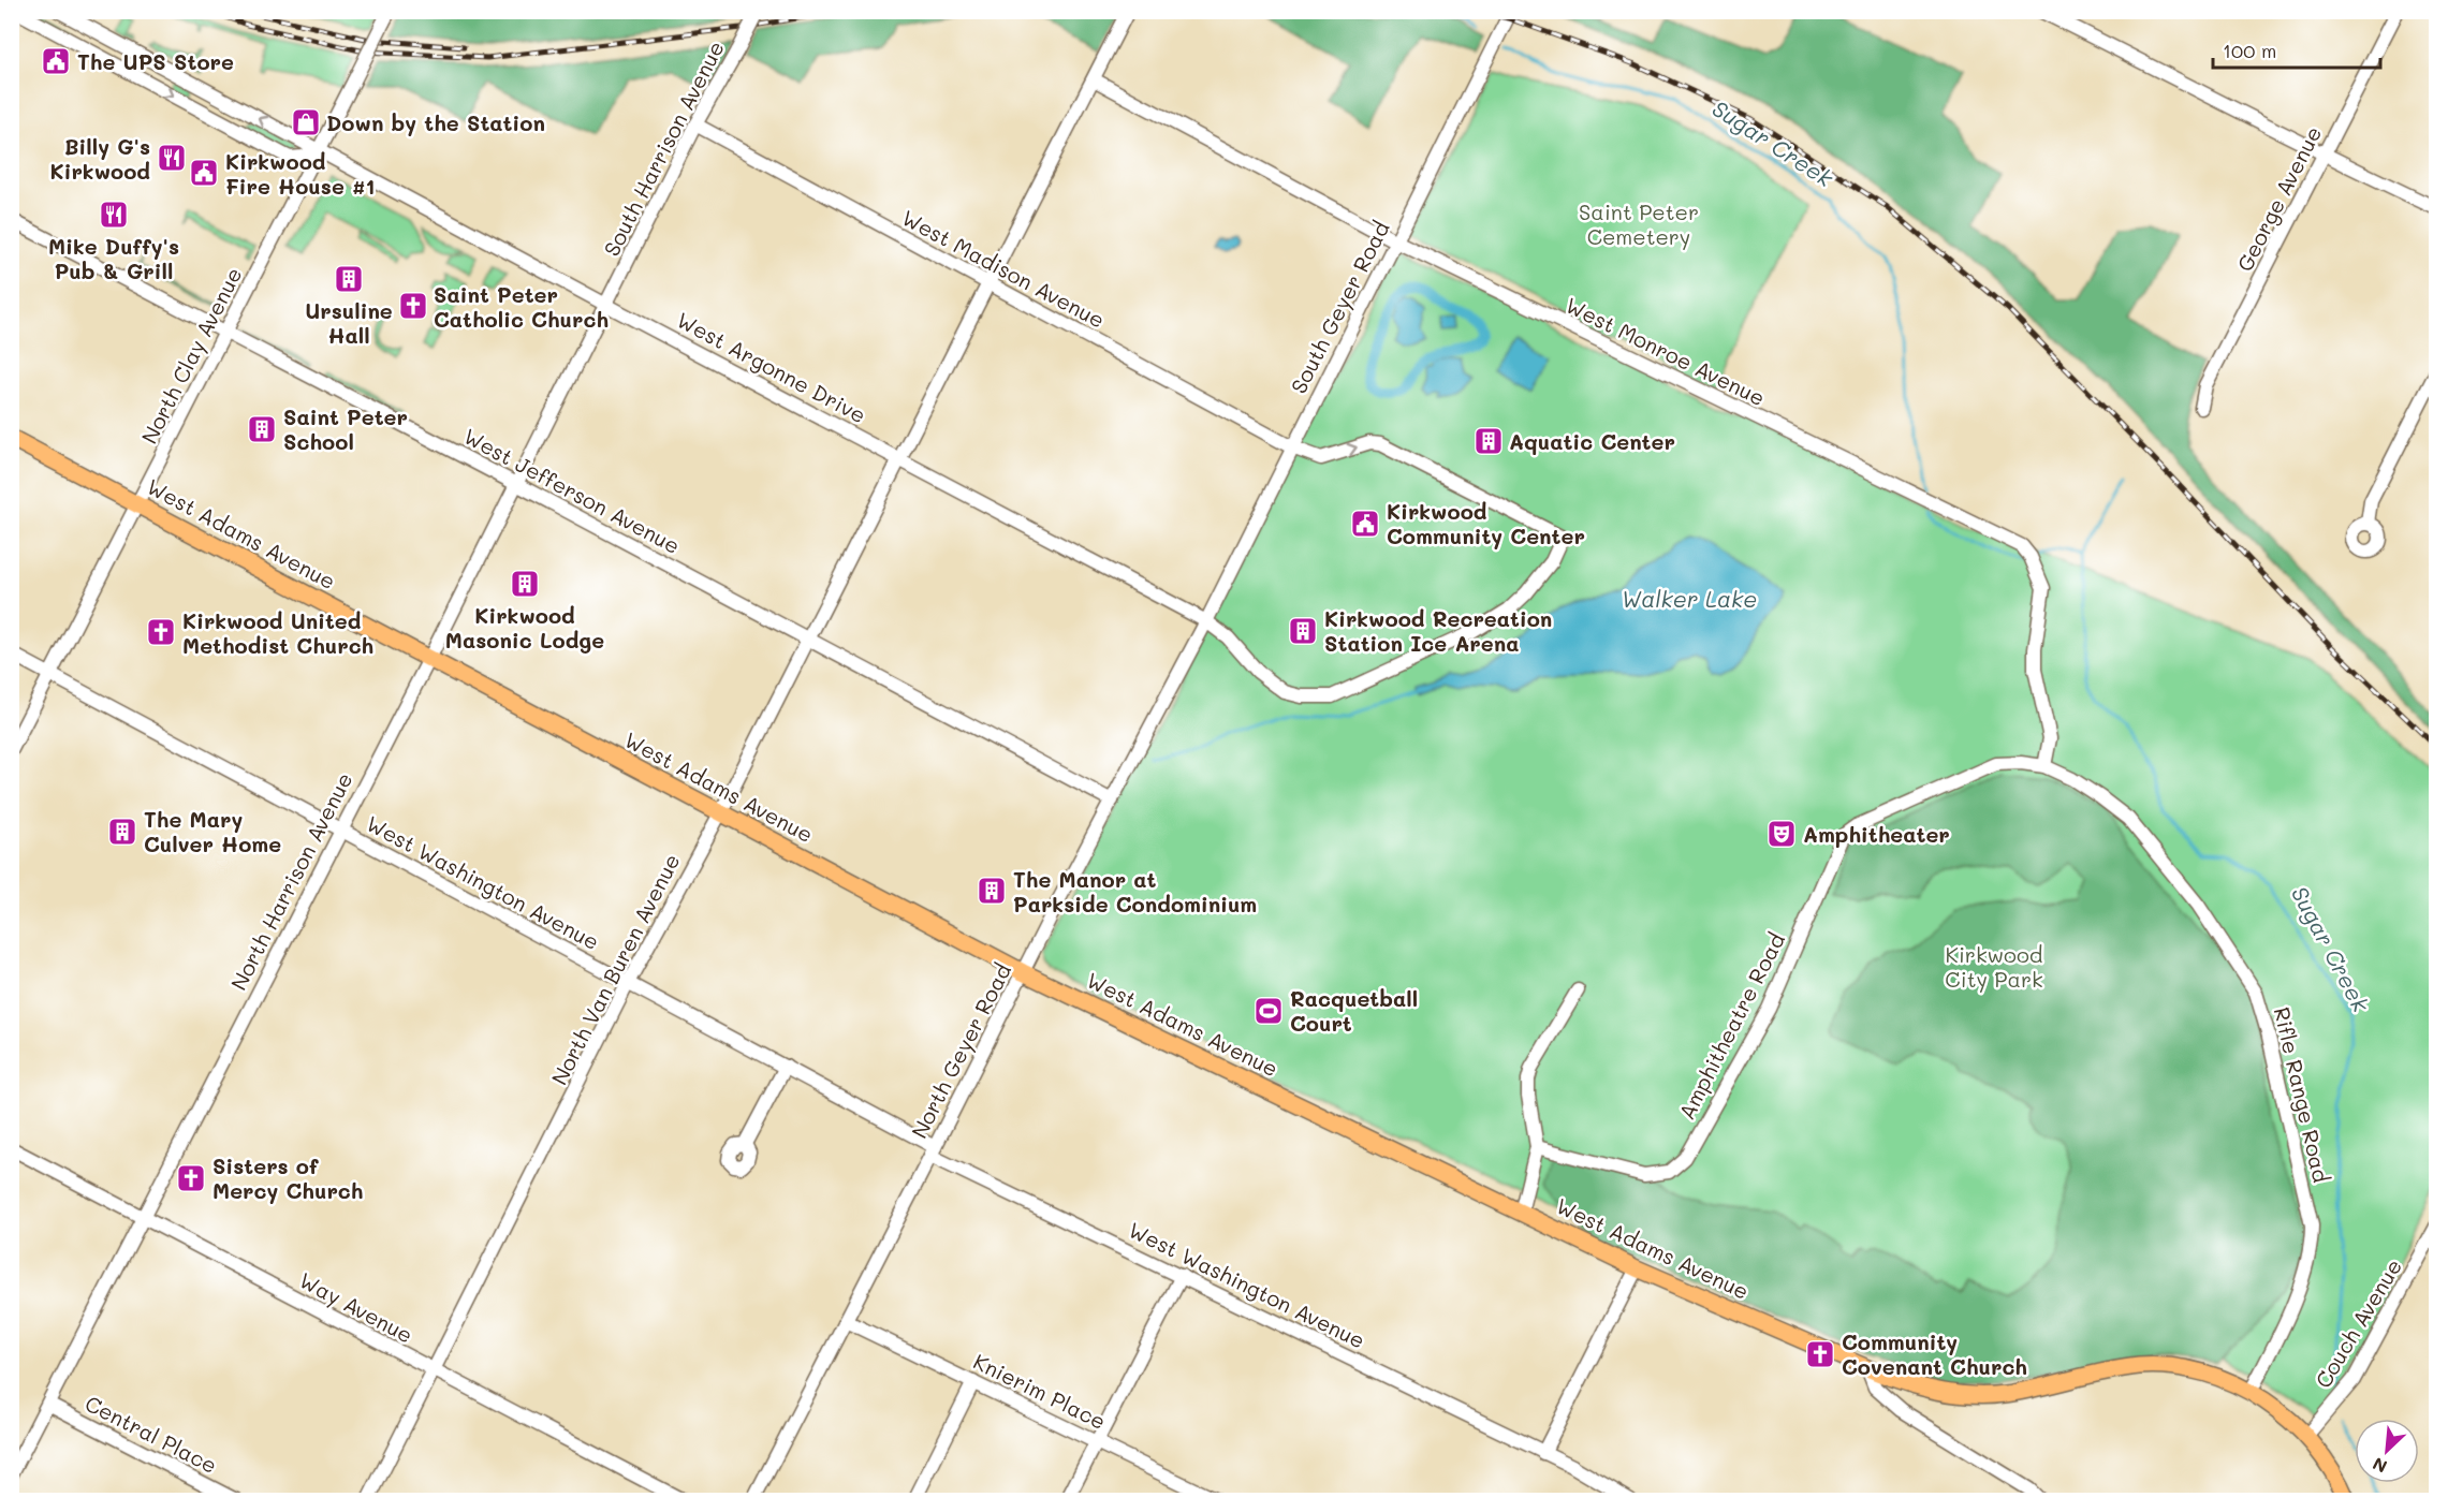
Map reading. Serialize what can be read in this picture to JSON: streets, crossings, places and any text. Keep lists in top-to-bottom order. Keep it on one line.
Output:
{"streets":{"main road":["West Adams Avenue"],"street":["South Harrison Avenue","George Avenue","West Madison Avenue","South Geyer Road","West Monroe Avenue","North Clay Avenue","West Argonne Drive","West Jefferson Avenue","North Harrison Avenue","West Washington Avenue","North Van Buren Avenue","Amphitheatre Road","North Geyer Road","Rifle Range Road","Way Avenue","Couch Avenue","Knierim Place","Central Place"]},"crossings":[["South Harrison Avenue","West Madison Avenue"],["South Harrison Avenue","West Argonne Drive"],["South Harrison Avenue","North Harrison Avenue"],["West Madison Avenue","South Geyer Road"],["West Madison Avenue","West Argonne Drive"],["West Madison Avenue","North Van Buren Avenue"],["South Geyer Road","West Monroe Avenue"],["South Geyer Road","West Argonne Drive"],["South Geyer Road","North Geyer Road"],["West Monroe Avenue","North Van Buren Avenue"],["West Monroe Avenue","Amphitheatre Road"],["West Monroe Avenue","Rifle Range Road"],["North Clay Avenue","West Argonne Drive"],["North Clay Avenue","West Jefferson Avenue"],["North Clay Avenue","West Adams Avenue"],["North Clay Avenue","West Washington Avenue"],["West Argonne Drive","North Harrison Avenue"],["West Argonne Drive","North Van Buren Avenue"],["West Argonne Drive","North Geyer Road"],["West Jefferson Avenue","North Harrison Avenue"],["West Jefferson Avenue","North Van Buren Avenue"],["West Jefferson Avenue","North Geyer Road"],["West Adams Avenue","North Harrison Avenue"],["West Adams Avenue","North Van Buren Avenue"],["West Adams Avenue","North Geyer Road"],["West Adams Avenue","Rifle Range Road"],["West Adams Avenue","Couch Avenue"],["North Harrison Avenue","West Washington Avenue"],["North Harrison Avenue","Way Avenue"],["North Harrison Avenue","Central Place"],["West Washington Avenue","North Van Buren Avenue"],["West Washington Avenue","North Geyer Road"],["North Van Buren Avenue","Way Avenue"],["Amphitheatre Road","Rifle Range Road"],["North Geyer Road","Knierim Place"]],"water":["Sugar Creek","Walker Lake"],"parks":["Saint Peter Cemetery","Kirkwood City Park"],"places":{"public building":["The UPS Store","Kirkwood Fire House #1","Kirkwood Community Center"],"shop":["Down by the Station"],"restaurant":["Billy G's Kirkwood","Mike Duffy's Pub & Grill"],"building":["Ursuline Hall","Saint Peter School","Aquatic Center","Kirkwood Masonic Lodge","Kirkwood Recreation Station Ice Arena","The Mary Culver Home","The Manor at Parkside Condominium"],"church":["Saint Peter Catholic Church","Kirkwood United Methodist Church","Sisters of Mercy Church","Community Covenant Church"],"theatre":["Amphitheater"],"sports":["Racquetball Court"]},"scale_bar":"100 m","north":"bottom left"}
